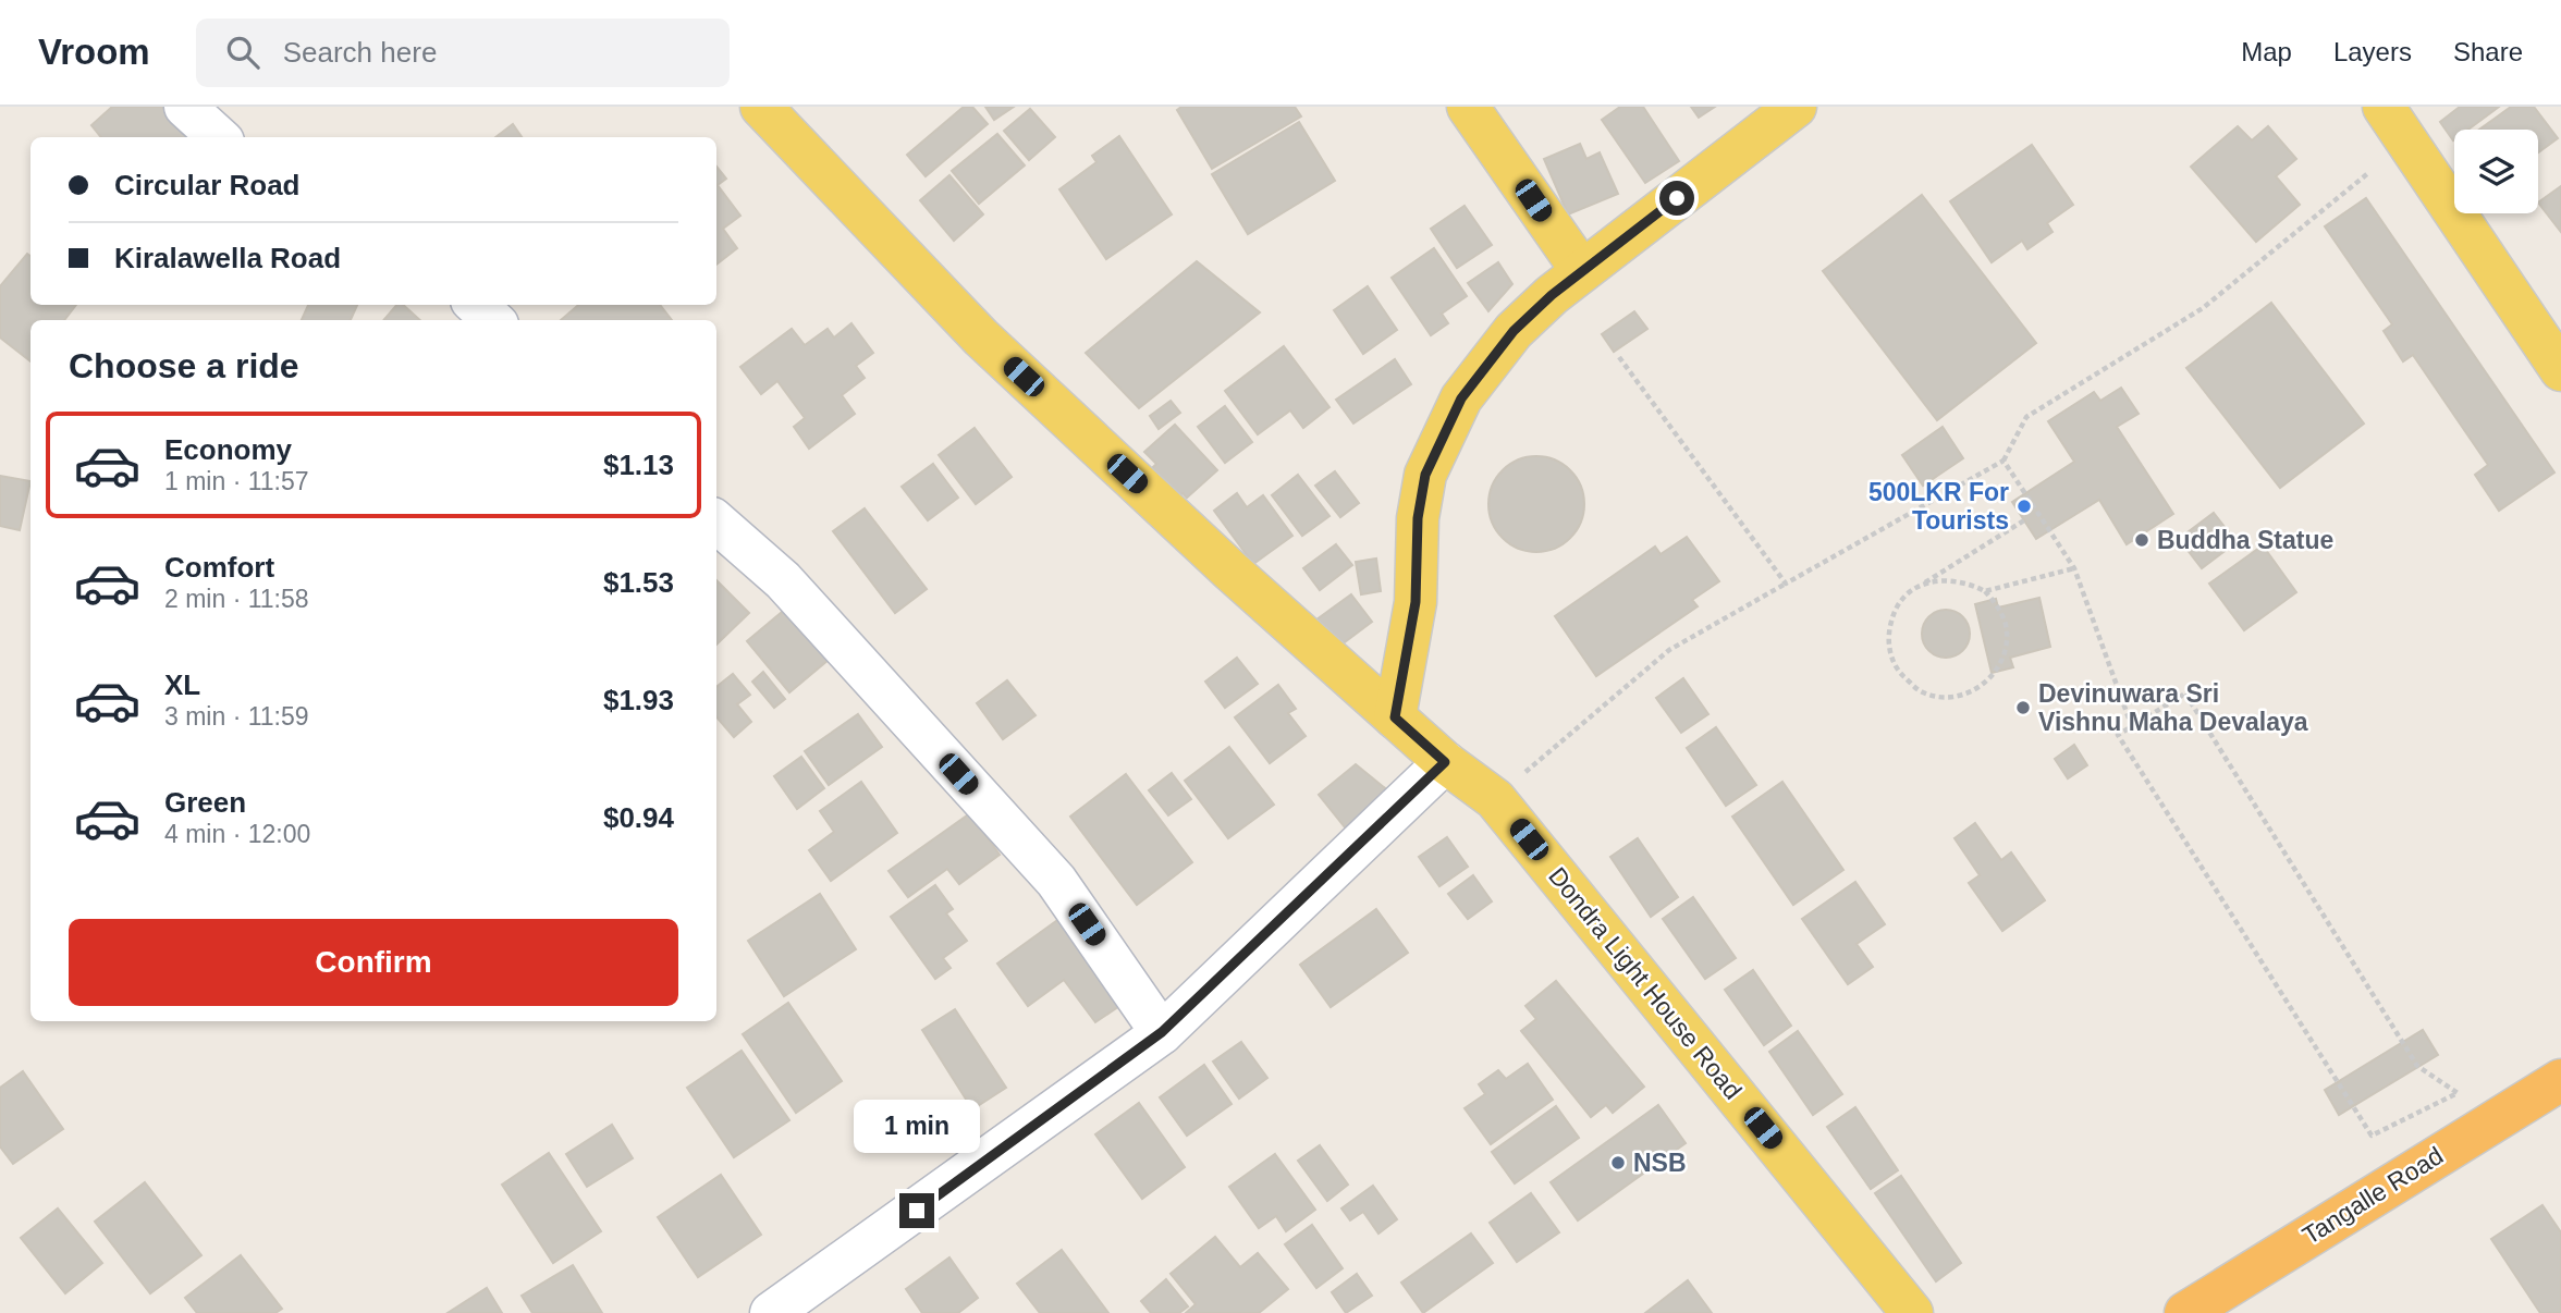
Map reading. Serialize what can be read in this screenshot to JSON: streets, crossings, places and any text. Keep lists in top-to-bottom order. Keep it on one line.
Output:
{"streets":{"highway":["Tangalle Road"],"main road":["Dondra Light House Road"]},"places":["500LKR For Tourists","Buddha Statue","Devinuwara Sri Vishnu Maha Devalaya","NSB"],"page":{"header":"Vroom","search":"Search here","nav":["Map","Layers","Share"],"banner":["Circular Road","Kiralawella Road"],"heading":"Choose a ride","list":[{"name":"Economy","note":"1 min · 11:57","value":"$1.13"},{"name":"Comfort","note":"2 min · 11:58","value":"$1.53"},{"name":"XL","note":"3 min · 11:59","value":"$1.93"},{"name":"Green","note":"4 min · 12:00","value":"$0.94"}],"buttons":"Confirm","bubble":"1 min"}}
